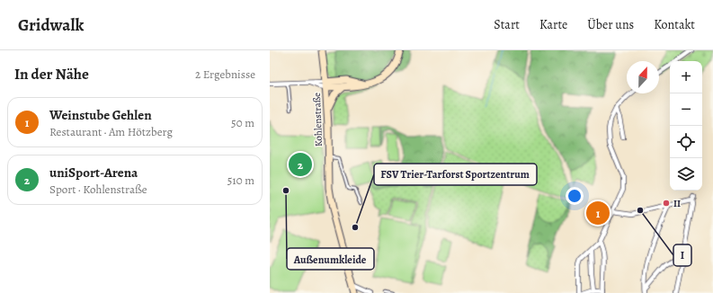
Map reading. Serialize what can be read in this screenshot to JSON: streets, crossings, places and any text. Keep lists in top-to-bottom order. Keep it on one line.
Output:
{"streets":{"main road":["Kohlenstraße"]},"places":["Außenumkleide","II","I","FSV Trier-Tarforst Sportzentrum"],"north":"top","page":{"header":"Gridwalk","nav":["Start","Karte","Über uns","Kontakt"],"heading":["In der Nähe","2 Ergebnisse"],"map_buttons":["+","−"],"list":[{"mark":"1","name":"Weinstube Gehlen","note":"Restaurant · Am Hötzberg","value":"50 m"},{"mark":"2","name":"uniSport-Arena","note":"Sport · Kohlenstraße","value":"510 m"}],"pins":["2","1"]}}
